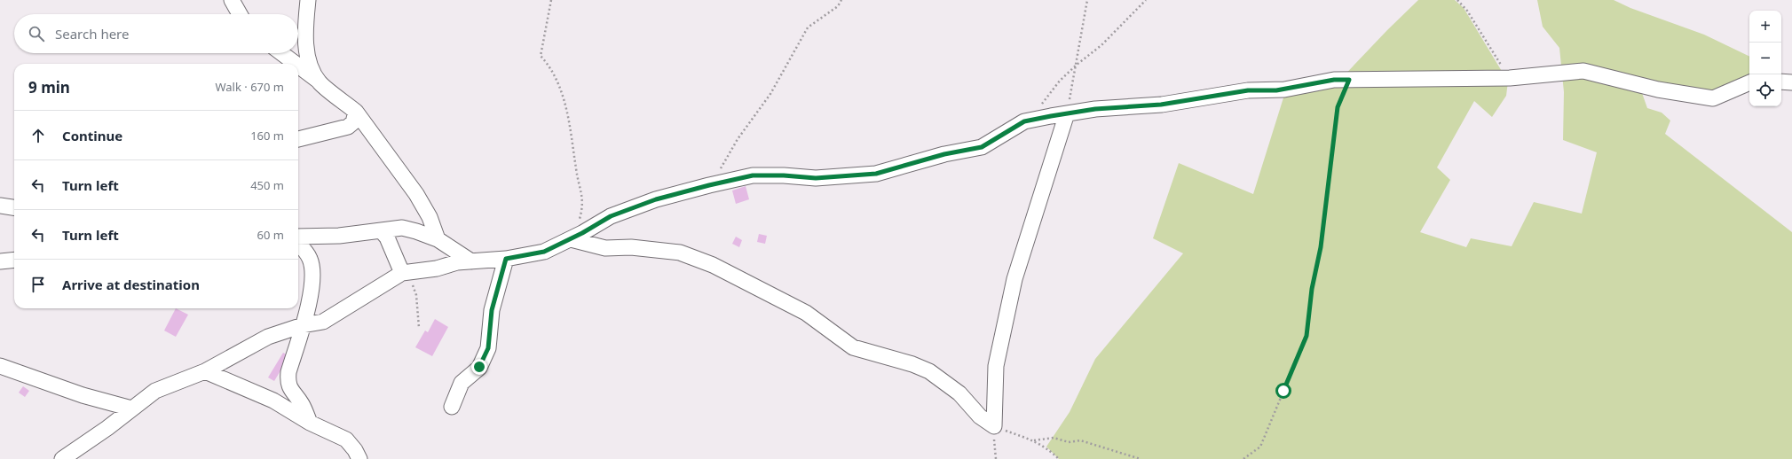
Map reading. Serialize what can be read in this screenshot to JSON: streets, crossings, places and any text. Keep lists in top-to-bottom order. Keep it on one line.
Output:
{"page":{"map_buttons":["+","−"],"search":"Search here","heading":["9 min","Walk · 670 m"],"list":[["Continue","160 m"],["Turn left","450 m"],["Turn left","60 m"],"Arrive at destination"]}}
